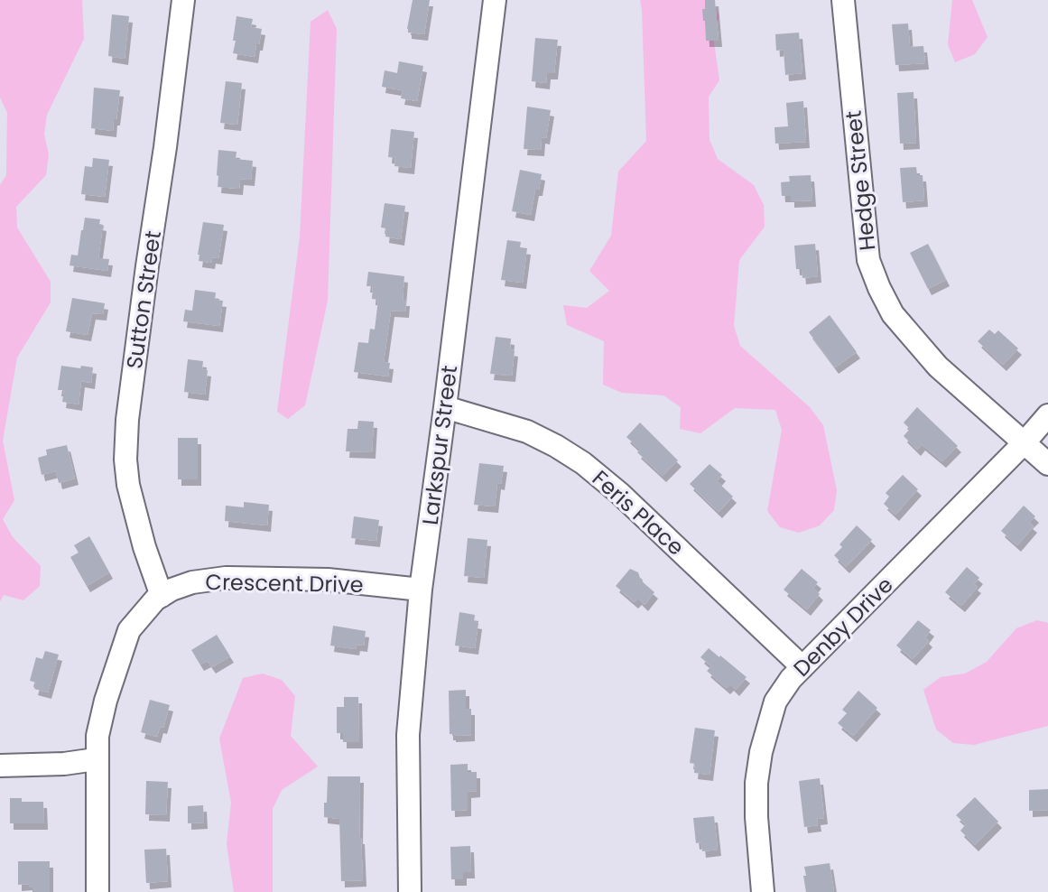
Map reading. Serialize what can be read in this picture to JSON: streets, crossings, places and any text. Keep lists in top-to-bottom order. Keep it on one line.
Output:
{"streets":{"street":["Hedge Street","Sutton Street","Larkspur Street","Feris Place","Crescent Drive","Denby Drive"]},"crossings":[["Hedge Street","Denby Drive"],["Sutton Street","Crescent Drive"],["Larkspur Street","Feris Place"],["Larkspur Street","Crescent Drive"],["Feris Place","Denby Drive"]]}
